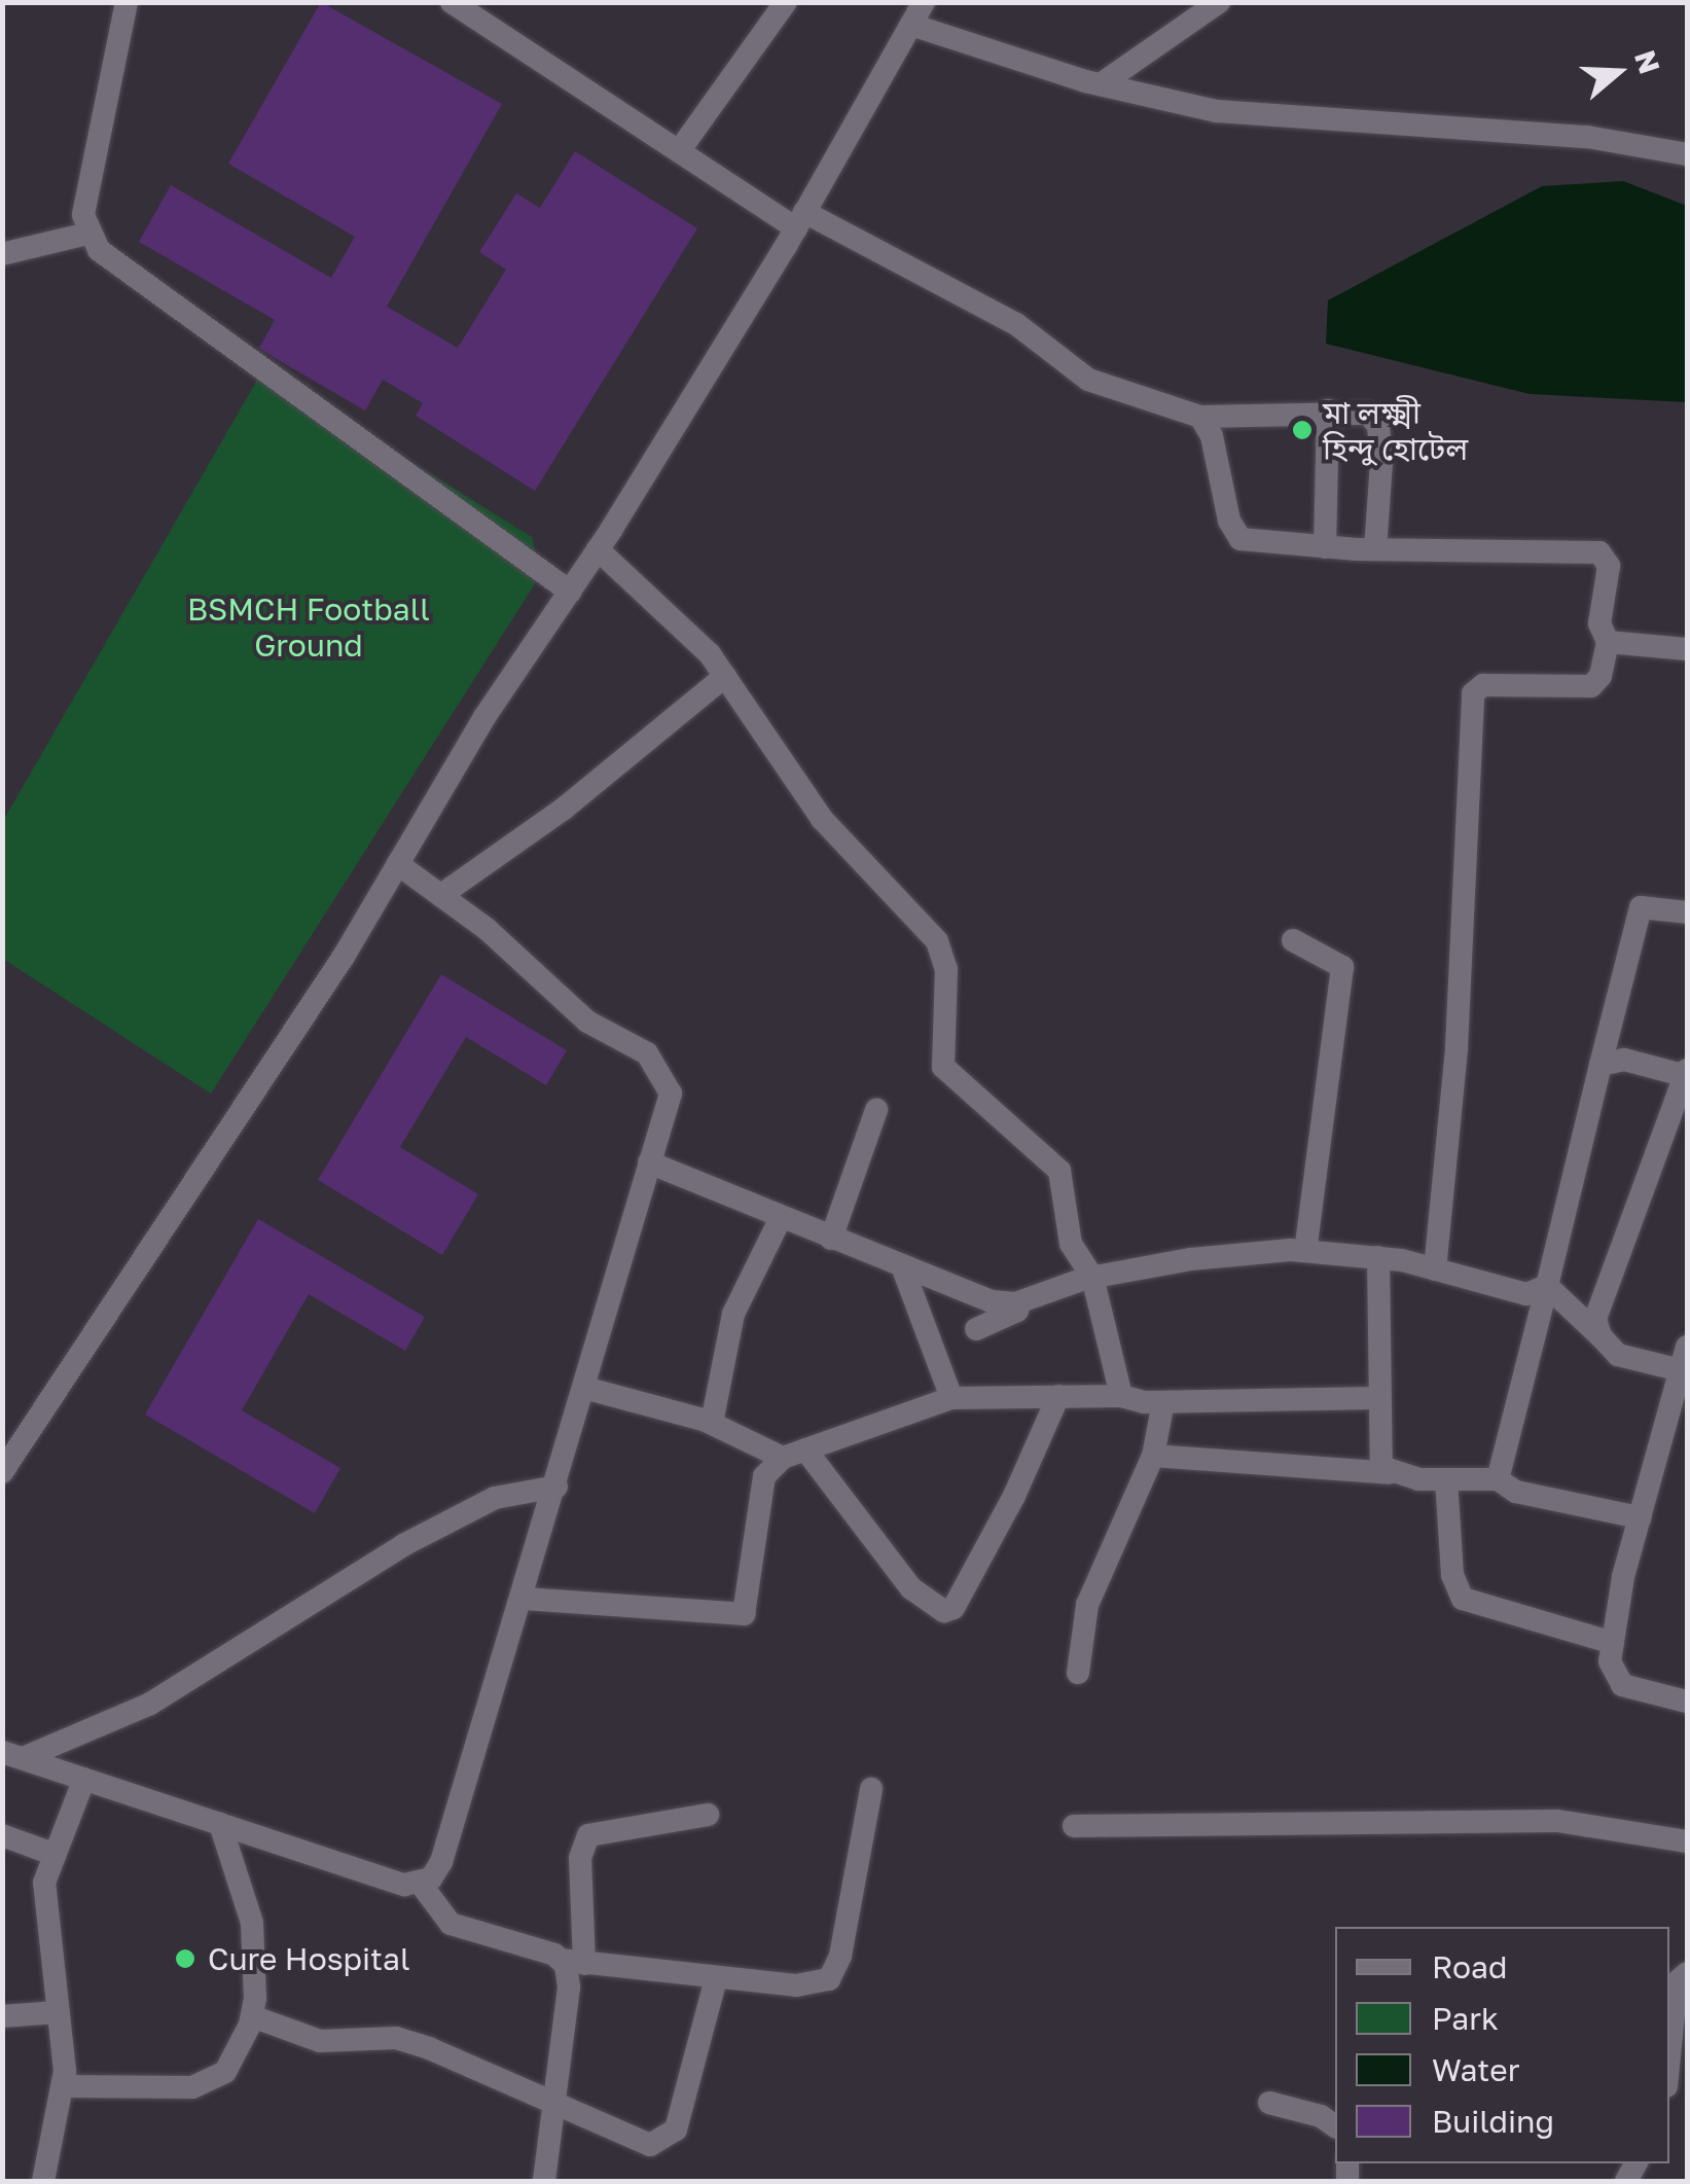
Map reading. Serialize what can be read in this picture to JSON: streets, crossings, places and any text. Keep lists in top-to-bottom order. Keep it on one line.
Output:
{"parks":["BSMCH Football Ground"],"places":["মা লক্ষ্মী হিন্দু হোটেল","Cure Hospital"],"legend":["Road","Park","Water","Building"],"north":"right"}
